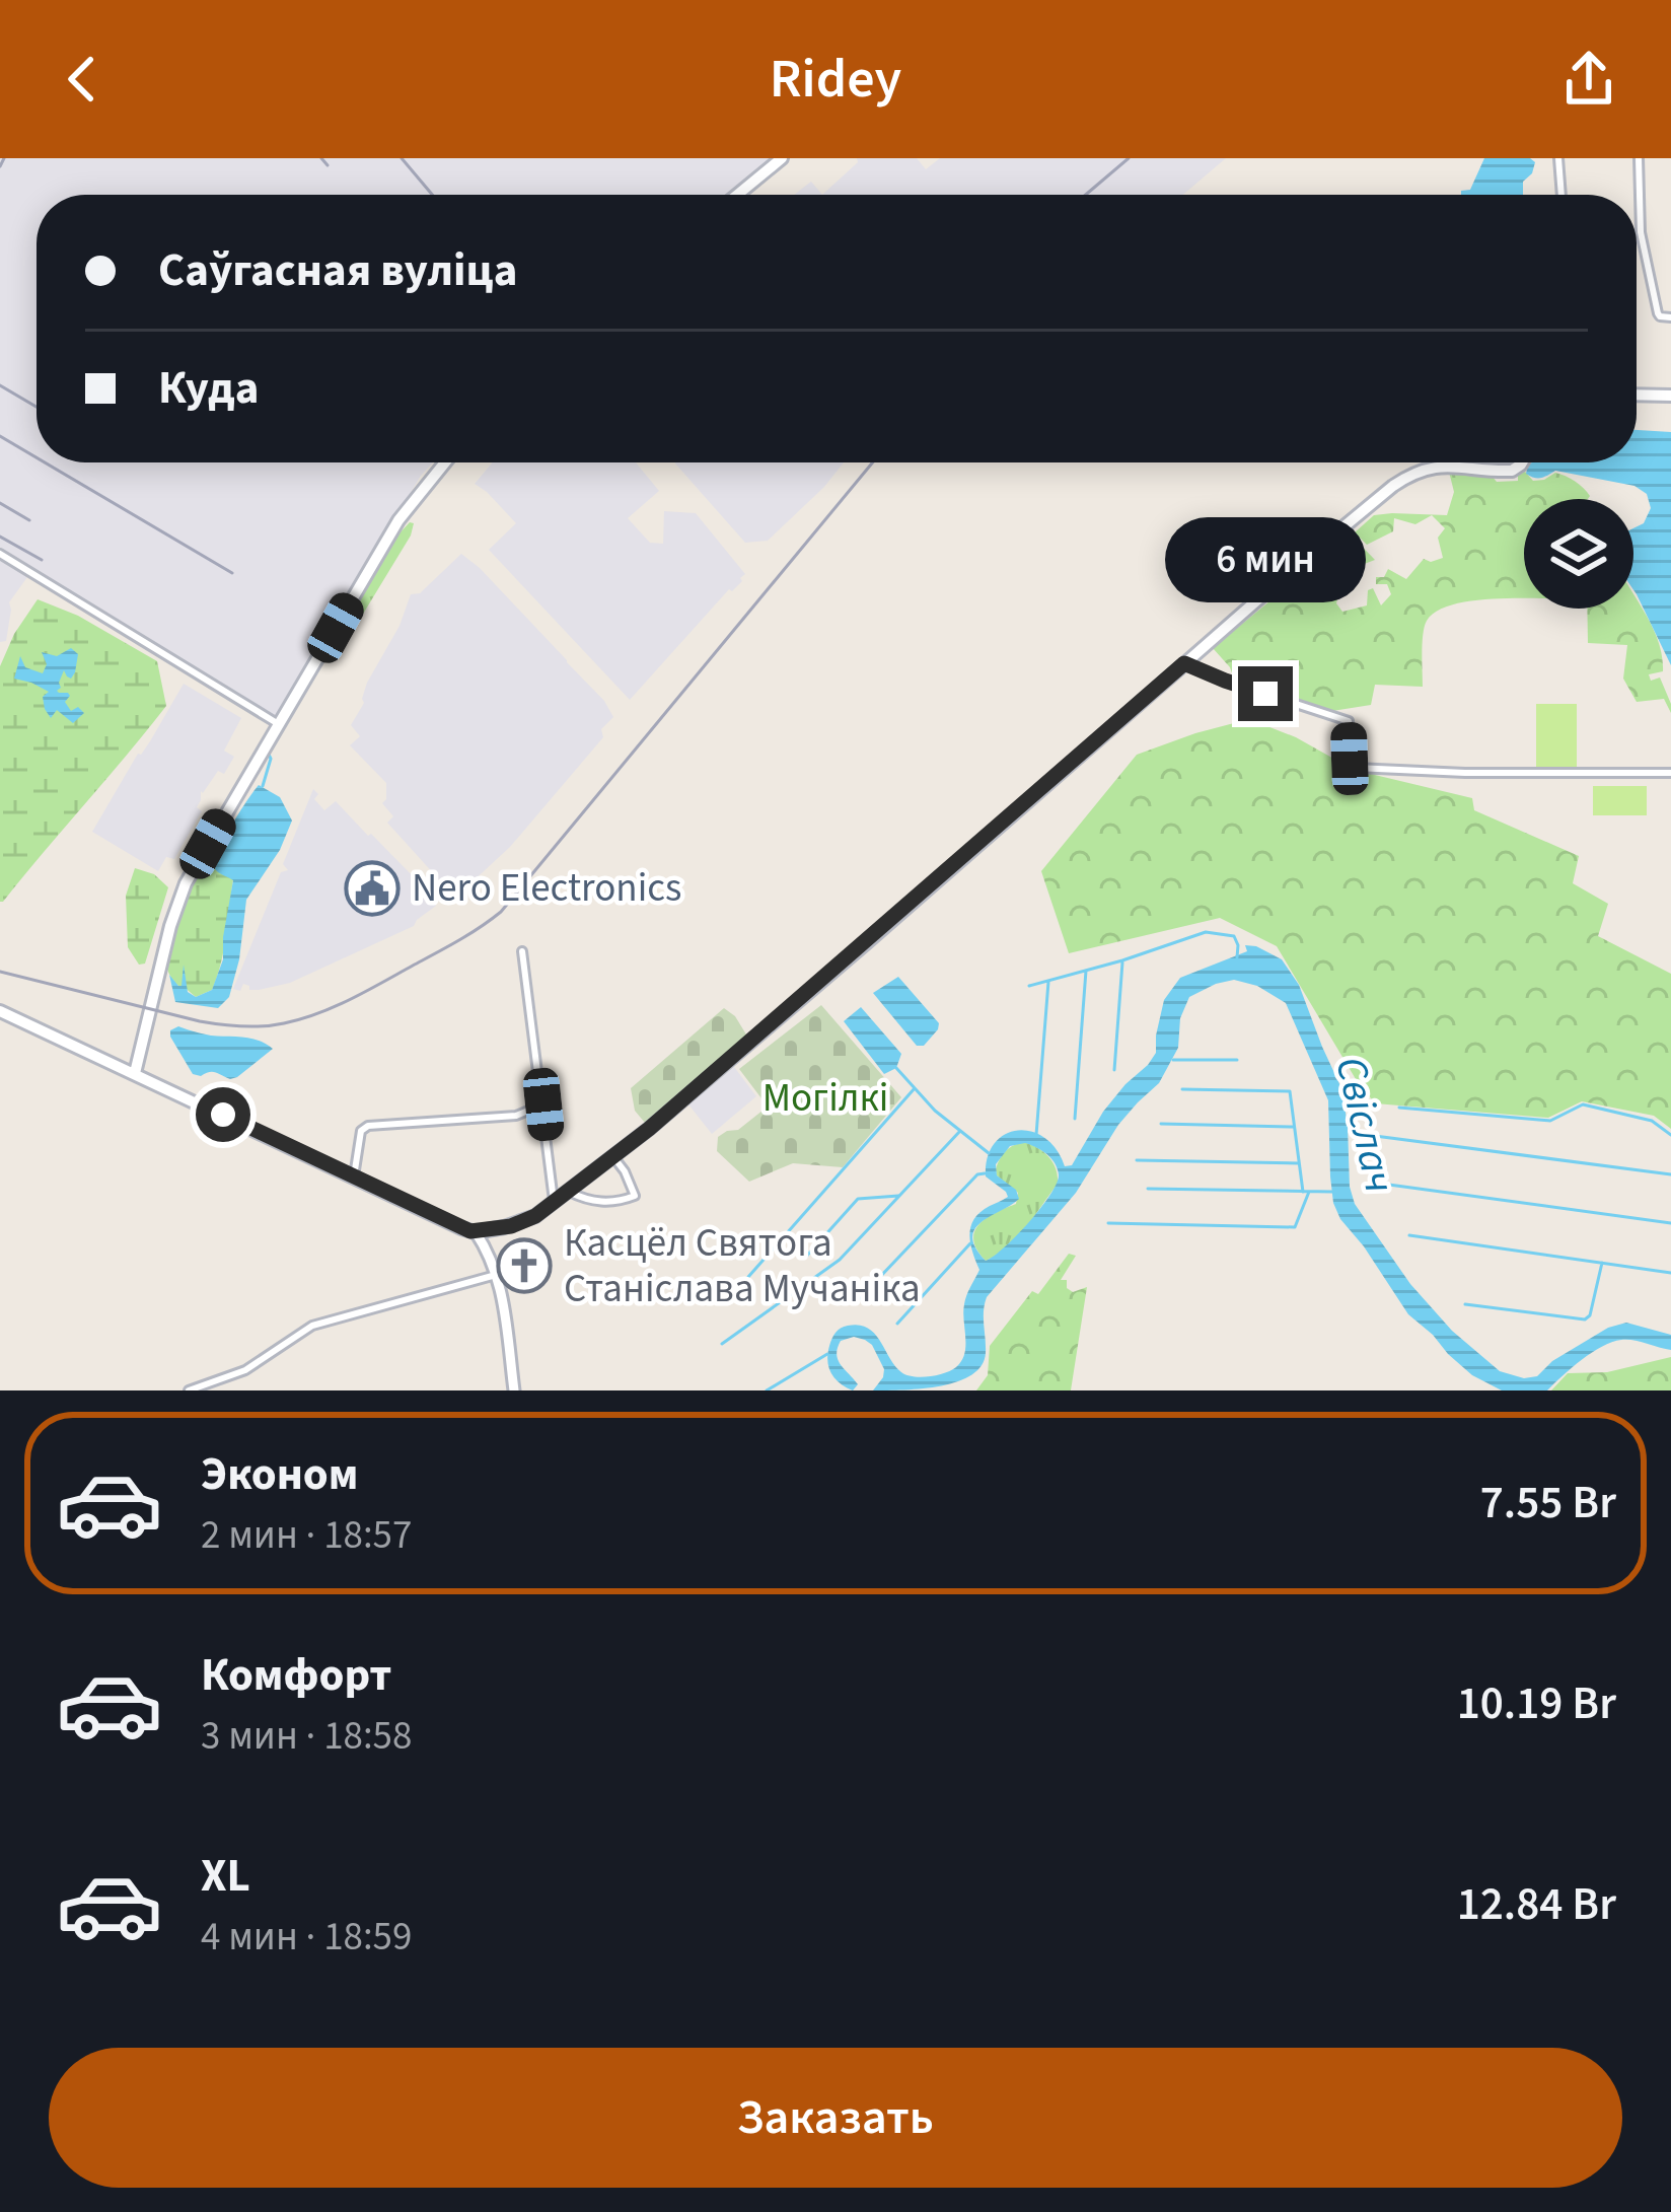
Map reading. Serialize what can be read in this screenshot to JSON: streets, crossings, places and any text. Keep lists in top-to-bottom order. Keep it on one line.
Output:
{"water":["Свіслач"],"parks":["Могілкі"],"places":{"public building":["Nero Electronics"],"church":["Касцёл Святога Станіслава Мучаніка"]},"page":{"header":"Ridey","banner":["Саўгасная вуліца","Куда"],"bubble":"6 мин","list":[{"name":"Эконом","note":"2 мин · 18:57","value":"7.55 Br"},{"name":"Комфорт","note":"3 мин · 18:58","value":"10.19 Br"},{"name":"XL","note":"4 мин · 18:59","value":"12.84 Br"}],"buttons":"Заказать"}}
